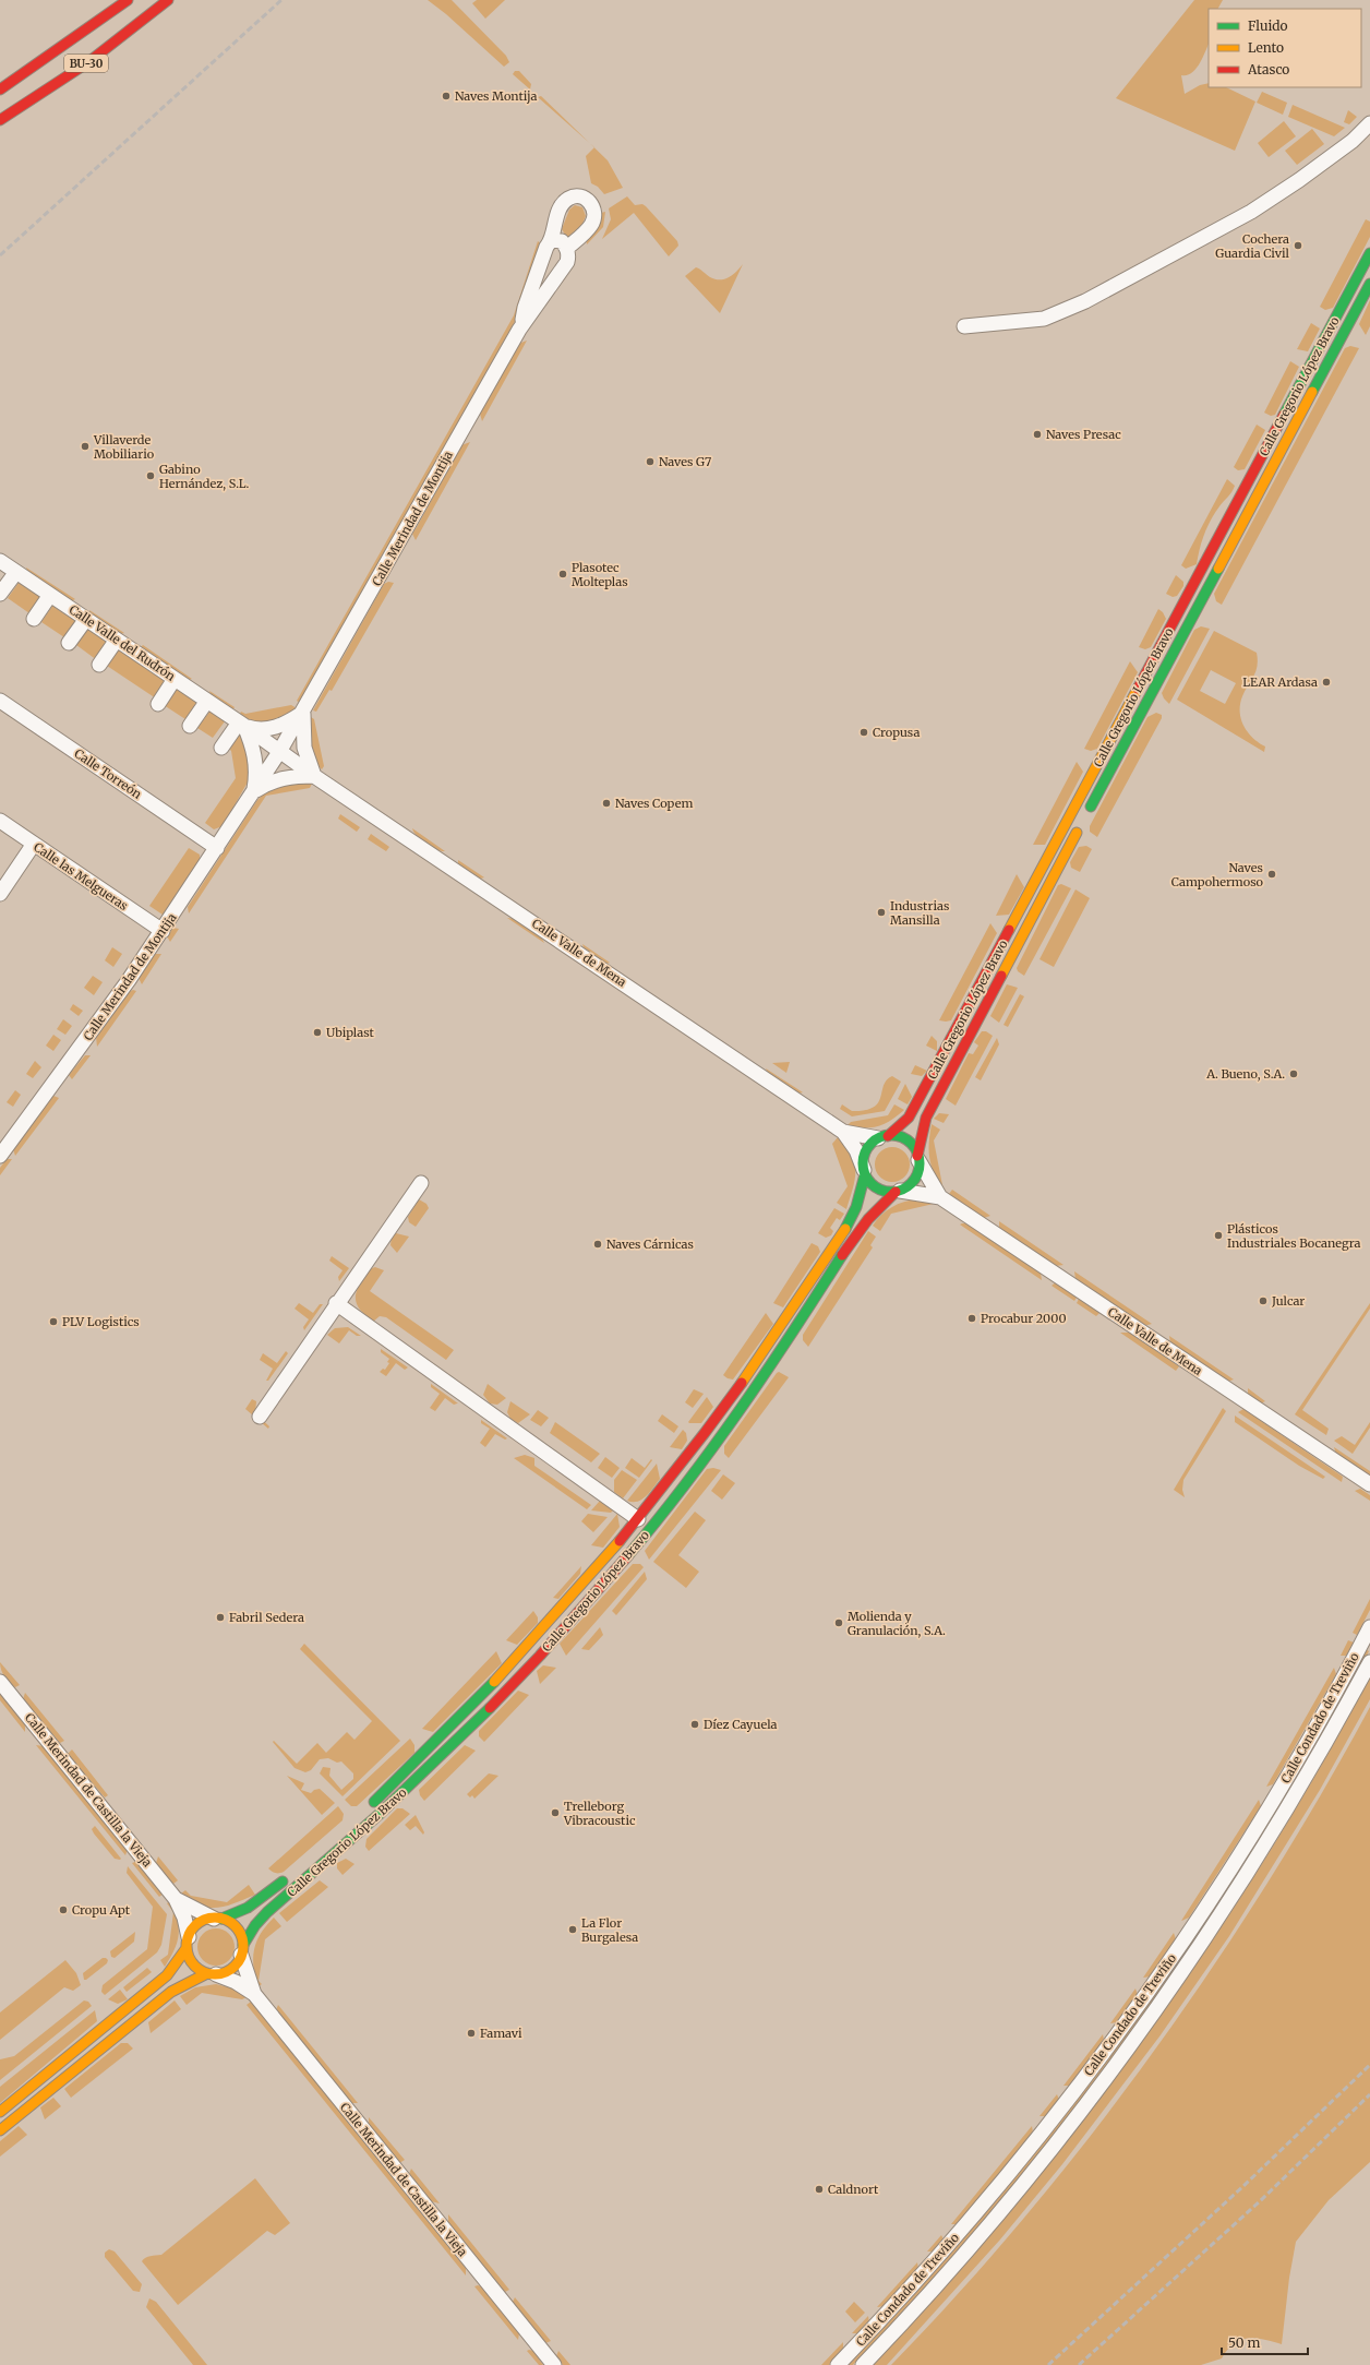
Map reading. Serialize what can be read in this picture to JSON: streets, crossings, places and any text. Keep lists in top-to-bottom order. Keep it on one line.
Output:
{"streets":{"main road":["BU-30","Calle Gregorio López Bravo"],"street":["Calle Merindad de Montija","Calle Valle del Rudrón","Calle Torreón","Calle las Melgueras","Calle Valle de Mena","Calle Condado de Treviño","Calle Merindad de Castilla la Vieja"]},"crossings":[["Calle Gregorio López Bravo","Calle Valle de Mena"],["Calle Gregorio López Bravo","Calle Merindad de Castilla la Vieja"],["Calle Merindad de Montija","Calle Valle del Rudrón"],["Calle Merindad de Montija","Calle Torreón"],["Calle Merindad de Montija","Calle las Melgueras"],["Calle Merindad de Montija","Calle Valle de Mena"],["Calle Valle del Rudrón","Calle Valle de Mena"]],"places":["Naves Montija","Cochera Guardia Civil","Naves Presac","Villaverde Mobiliario","Naves G7","Gabino Hernández, S.L.","Plasotec Molteplas","LEAR Ardasa","Cropusa","Naves Copem","Naves Campohermoso","Industrias Mansilla","Ubiplast","A. Bueno, S.A.","Plásticos Industriales Bocanegra","Naves Cárnicas","Julcar","Procabur 2000","PLV Logistics","Fabril Sedera","Molienda y Granulación, S.A.","Díez Cayuela","Trelleborg Vibracoustic","Cropu Apt","La Flor Burgalesa","Famavi","Caldnort"],"legend":["Fluido","Lento","Atasco"],"scale_bar":"50 m"}
